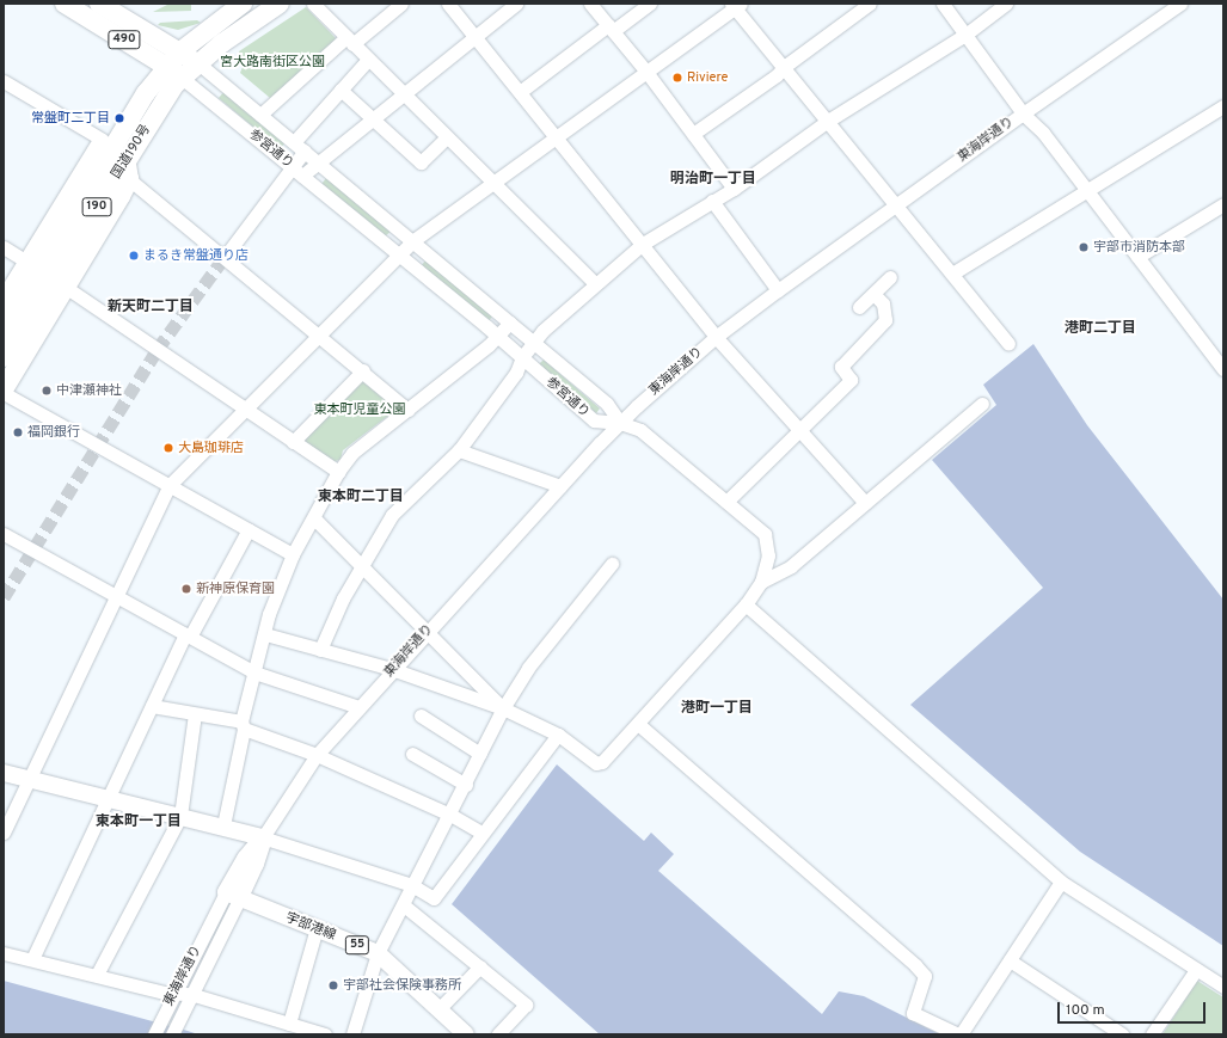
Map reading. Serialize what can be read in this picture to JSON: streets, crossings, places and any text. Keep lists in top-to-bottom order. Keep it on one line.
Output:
{"streets":{"highway":["490","国道190号","190"],"main road":["宇部港線","55"],"street":["東海岸通り","参宮通り"]},"crossings":[["490","参宮通り"],["490","国道190号"],["東海岸通り","参宮通り"],["東海岸通り","宇部港線"],["参宮通り","国道190号"]],"districts":["明治町一丁目","新天町二丁目","港町二丁目","東本町二丁目","港町一丁目","東本町一丁目"],"parks":["宮大路南街区公園","東本町児童公園"],"places":["Riviere","常盤町二丁目","宇部市消防本部","まるき常盤通り店","中津瀬神社","福岡銀行","大島珈琲店","新神原保育園","宇部社会保険事務所"],"scale_bar":"100 m"}
